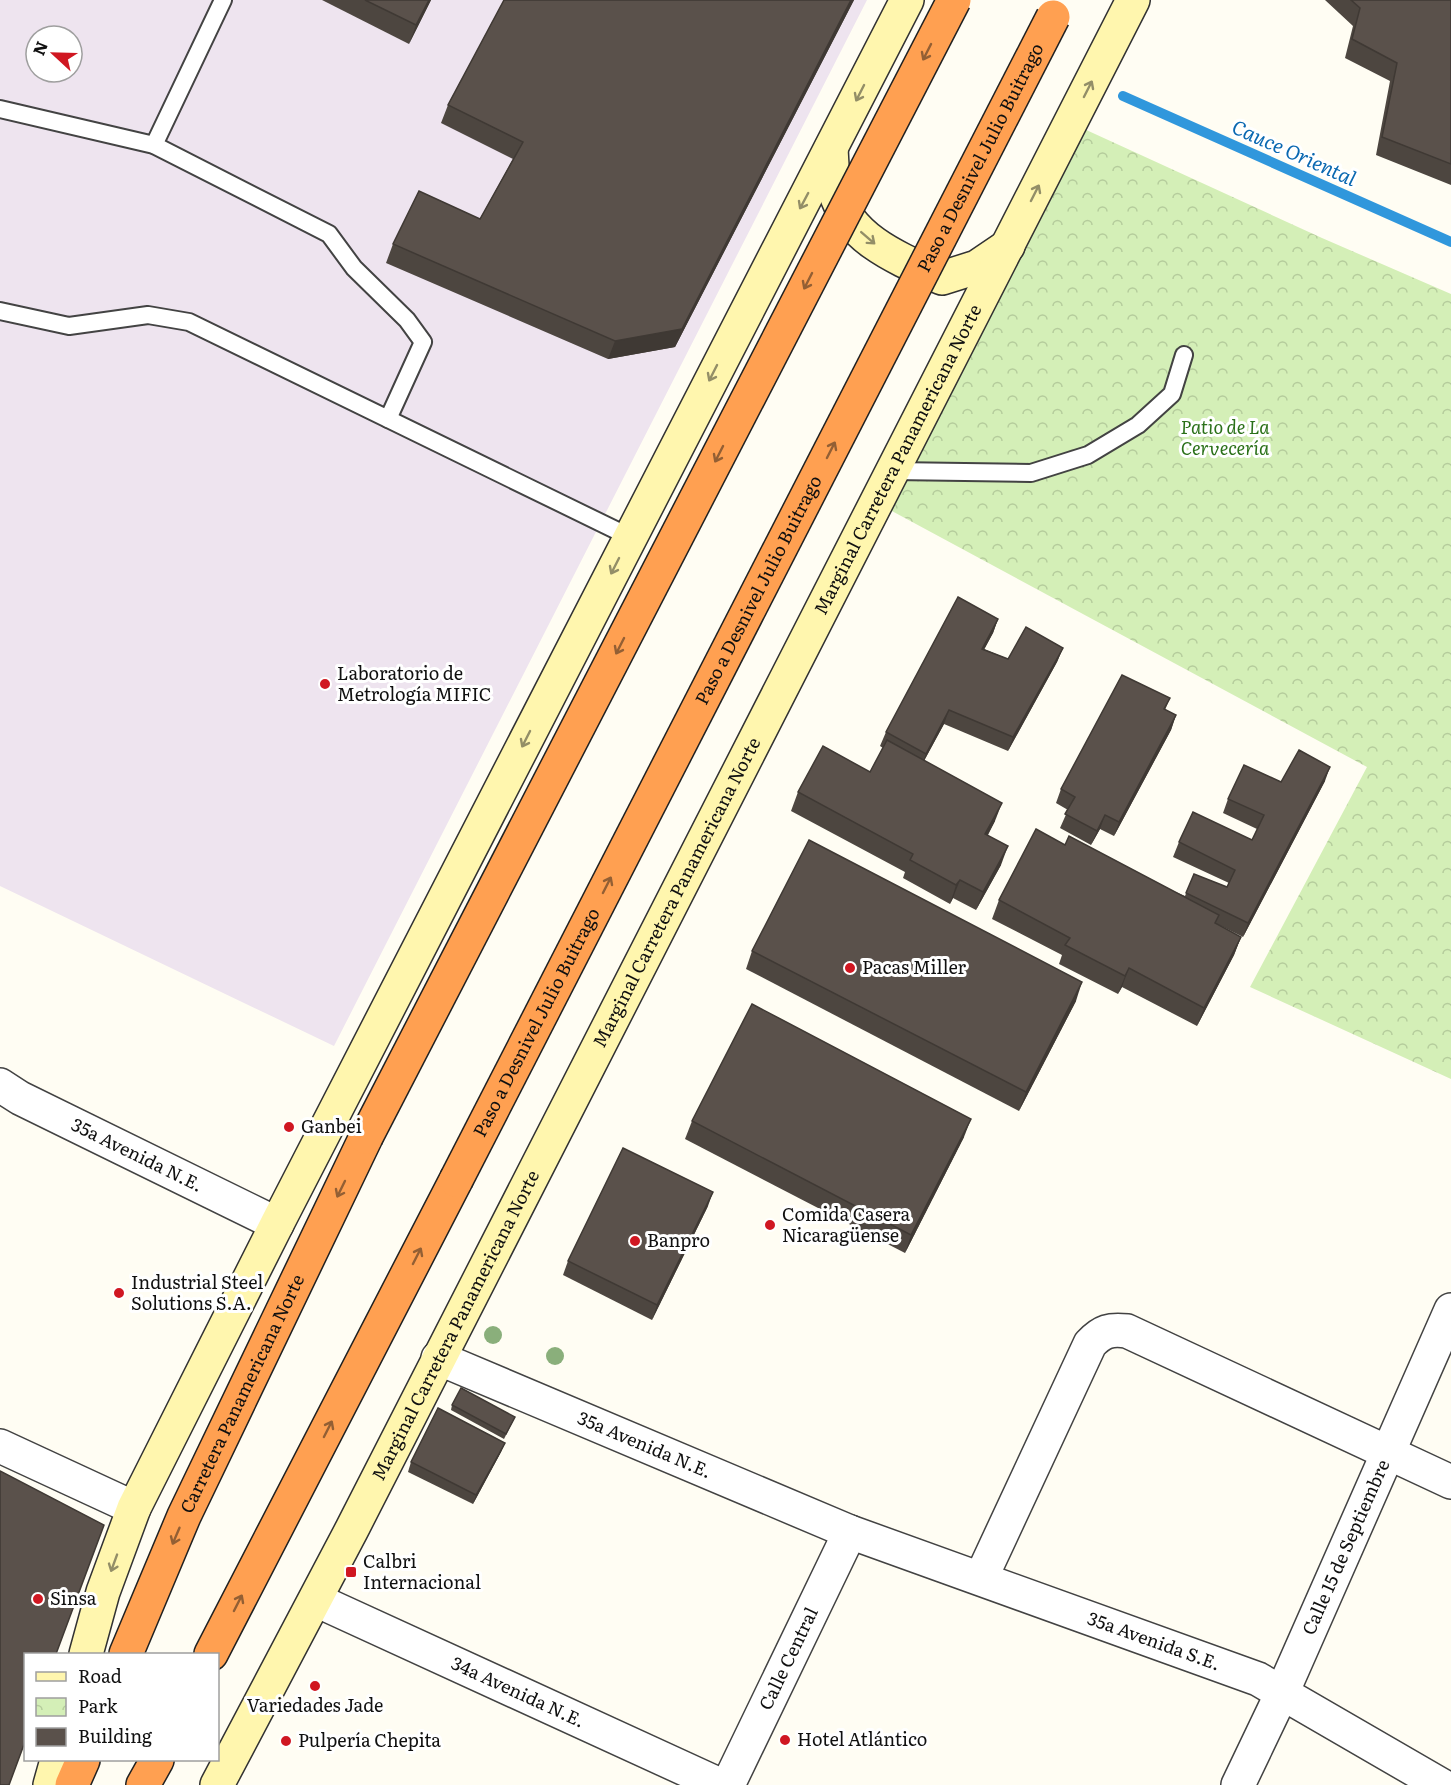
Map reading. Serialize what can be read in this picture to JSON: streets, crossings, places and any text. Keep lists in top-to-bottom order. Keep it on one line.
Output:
{"streets":{"highway":["Paso a Desnivel Julio Buitrago","Carretera Panamericana Norte"],"street":["Marginal Carretera Panamericana Norte","35a Avenida N.E.","Calle 15 de Septiembre","35a Avenida S.E.","Calle Central","34a Avenida N.E."]},"crossings":[["Marginal Carretera Panamericana Norte","35a Avenida N.E."],["Marginal Carretera Panamericana Norte","34a Avenida N.E."],["35a Avenida N.E.","35a Avenida S.E."],["35a Avenida N.E.","Calle Central"],["Calle 15 de Septiembre","35a Avenida S.E."],["35a Avenida S.E.","Calle Central"]],"one_way":["Paso a Desnivel Julio Buitrago","Carretera Panamericana Norte"],"water":["Cauce Oriental"],"parks":["Patio de La Cervecería"],"places":{"other":["Laboratorio de Metrología MIFIC","Pacas Miller","Ganbei","Comida Casera Nicaragüense","Banpro","Industrial Steel Solutions S.A.","Sinsa","Variedades Jade","Hotel Atlántico","Pulpería Chepita"],"transit":["Calbri Internacional"]},"legend":["Road","Park","Building"],"north":"left"}
